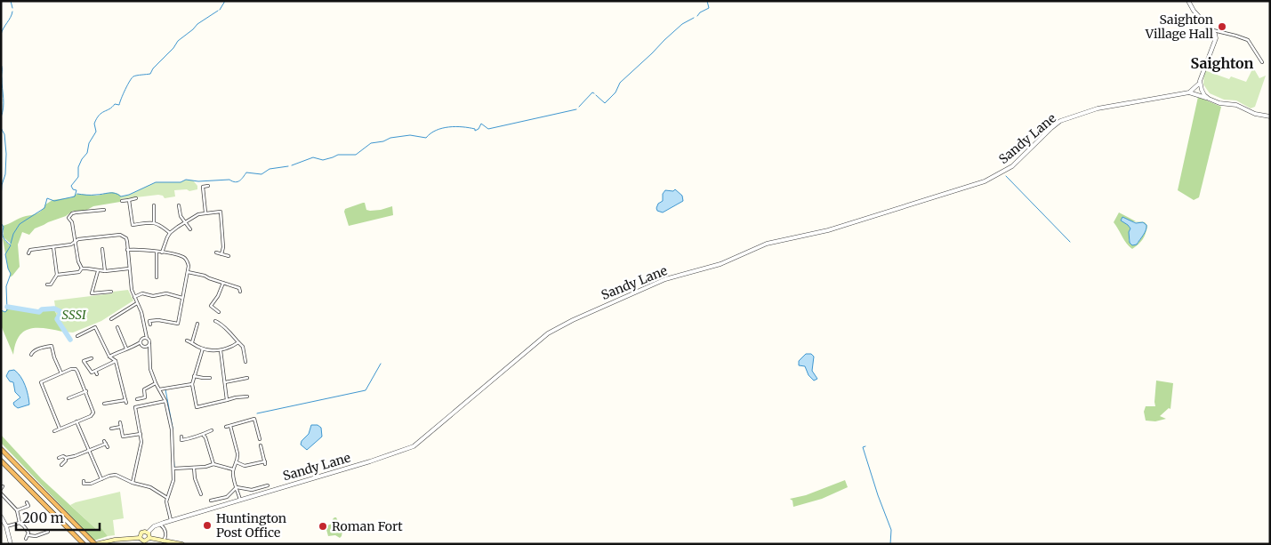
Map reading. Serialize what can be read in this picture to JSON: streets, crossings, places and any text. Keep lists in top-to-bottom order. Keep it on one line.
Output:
{"streets":{"street":["Sandy Lane"]},"districts":["Saighton"],"parks":["SSSI"],"places":["Saighton Village Hall","Huntington Post Office","Roman Fort"],"scale_bar":"200 m"}
